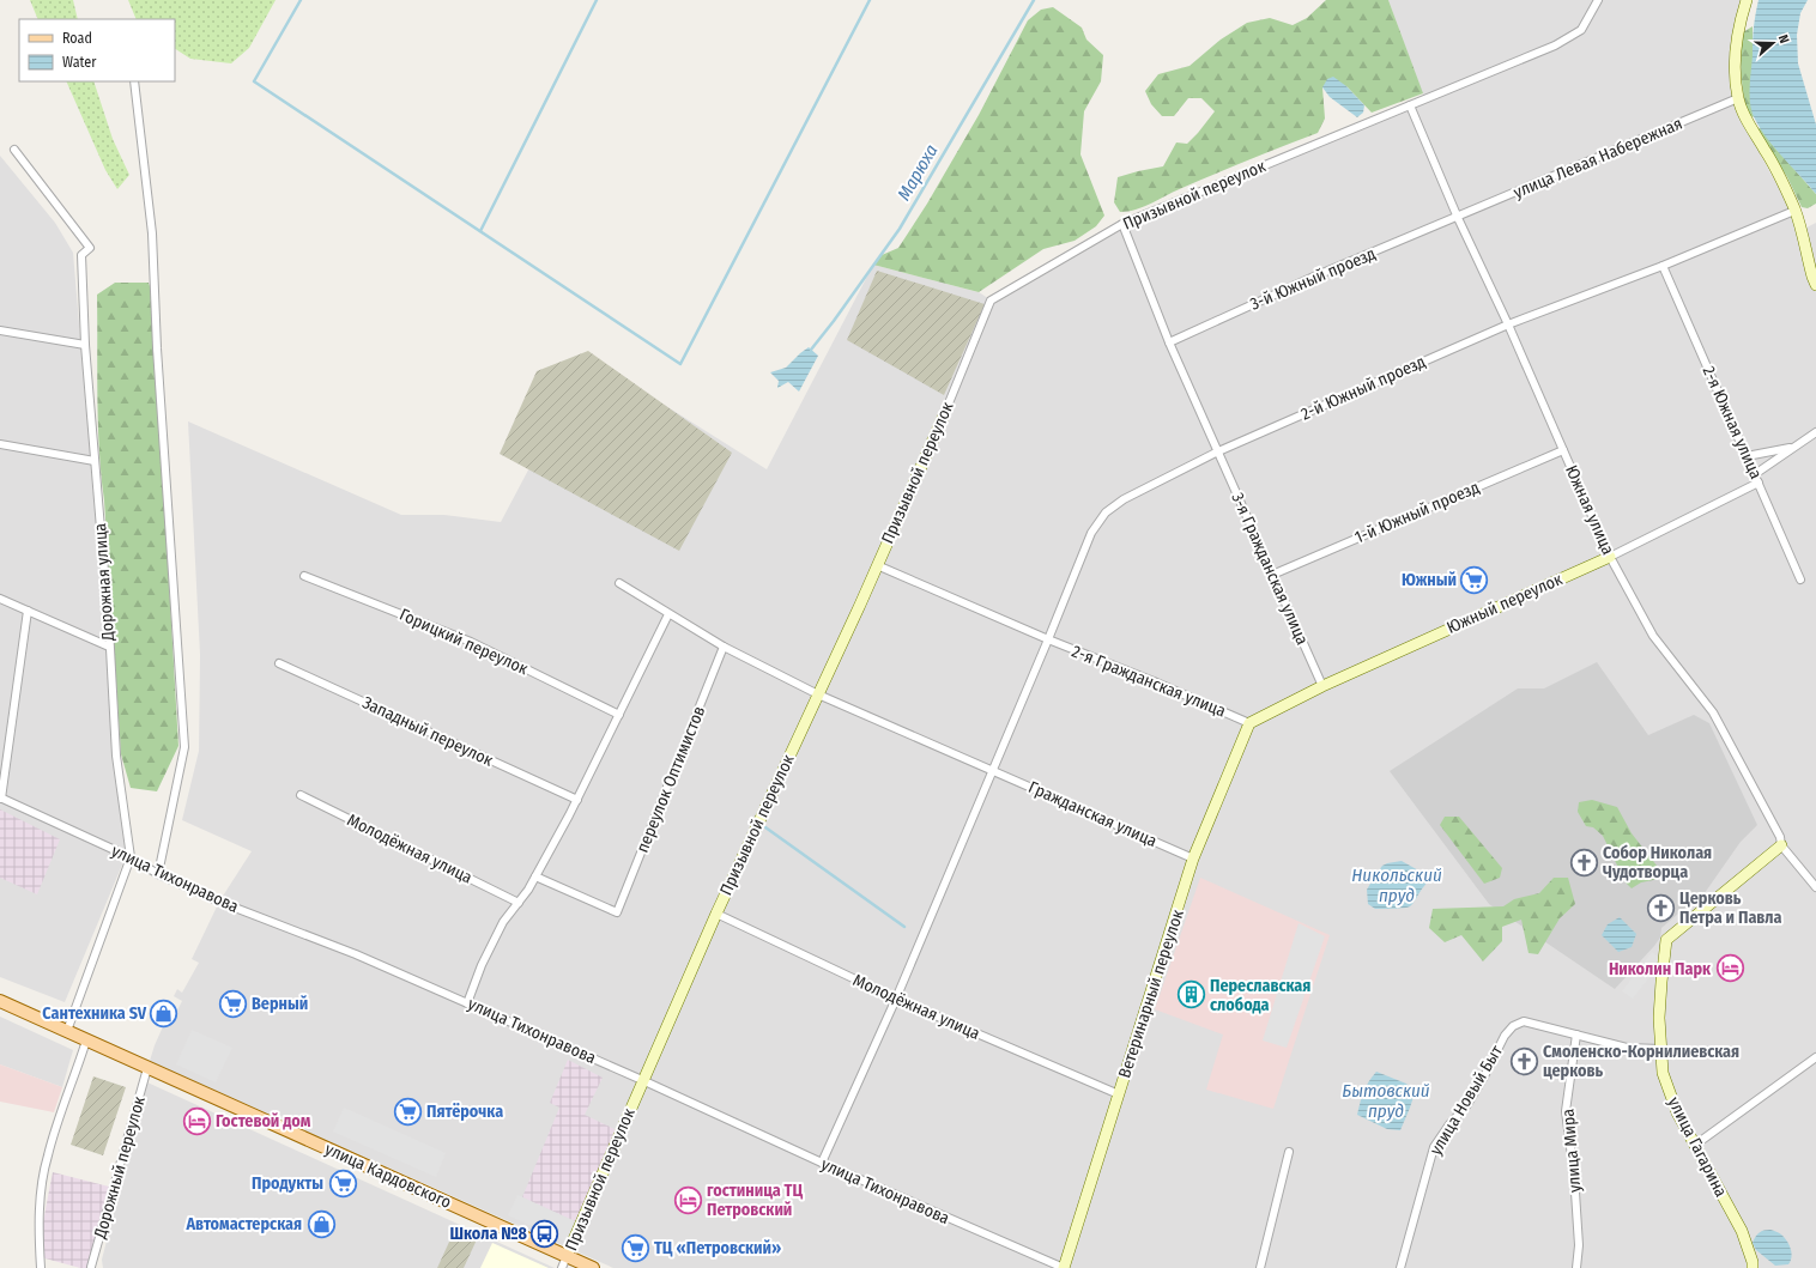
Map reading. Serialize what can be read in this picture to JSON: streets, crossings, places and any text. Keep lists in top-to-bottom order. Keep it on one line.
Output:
{"streets":{"main road":["улица Кардовского"],"street":["улица Левая Набережная","Призывной переулок","3-й Южный проезд","2-й Южный проезд","2-я Южная улица","Южная улица","1-й Южный проезд","3-я Гражданская улица","Дорожная улица","Южный переулок","Горицкий переулок","2-я Гражданская улица","Западный переулок","переулок Оптимистов","Гражданская улица","Молодёжная улица","улица Тихонравова","Ветеринарный переулок","улица Новый Быт","улица Гагарина","улица Мира","Дорожный переулок"]},"crossings":[["улица Левая Набережная","3-й Южный проезд"],["улица Левая Набережная","Южная улица"],["Призывной переулок","Южная улица"],["Призывной переулок","3-я Гражданская улица"],["Призывной переулок","2-я Гражданская улица"],["Призывной переулок","Гражданская улица"],["Призывной переулок","Молодёжная улица"],["Призывной переулок","улица Тихонравова"],["Призывной переулок","улица Кардовского"],["3-й Южный проезд","Южная улица"],["3-й Южный проезд","3-я Гражданская улица"],["2-й Южный проезд","2-я Южная улица"],["2-й Южный проезд","Южная улица"],["2-й Южный проезд","3-я Гражданская улица"],["2-я Южная улица","Южный переулок"],["Южная улица","1-й Южный проезд"],["Южная улица","Южный переулок"],["Южная улица","улица Гагарина"],["1-й Южный проезд","3-я Гражданская улица"],["3-я Гражданская улица","Южный переулок"],["Дорожная улица","улица Тихонравова"],["Дорожная улица","улица Кардовского"],["Южный переулок","2-я Гражданская улица"],["Южный переулок","Ветеринарный переулок"],["2-я Гражданская улица","Ветеринарный переулок"],["переулок Оптимистов","Гражданская улица"],["Гражданская улица","Ветеринарный переулок"],["Молодёжная улица","Ветеринарный переулок"],["улица Тихонравова","Ветеринарный переулок"],["улица Новый Быт","улица Гагарина"],["улица Новый Быт","улица Мира"],["Дорожный переулок","улица Кардовского"]],"water":["Марюха","Никольский пруд","Бытовский пруд"],"places":{"supermarket":["Южный","Верный","Пятёрочка","Продукты","ТЦ «Петровский»"],"church":["Собор Николая Чудотворца","Церковь Петра и Павла","Смоленско-Корнилиевская церковь"],"hotel":["Николин Парк","Гостевой дом","гостиница ТЦ Петровский"],"building":["Переславская слобода"],"shop":["Сантехника SV","Автомастерская"],"bus stop":["Школа №8"]},"legend":["Road","Water"],"north":"right"}
